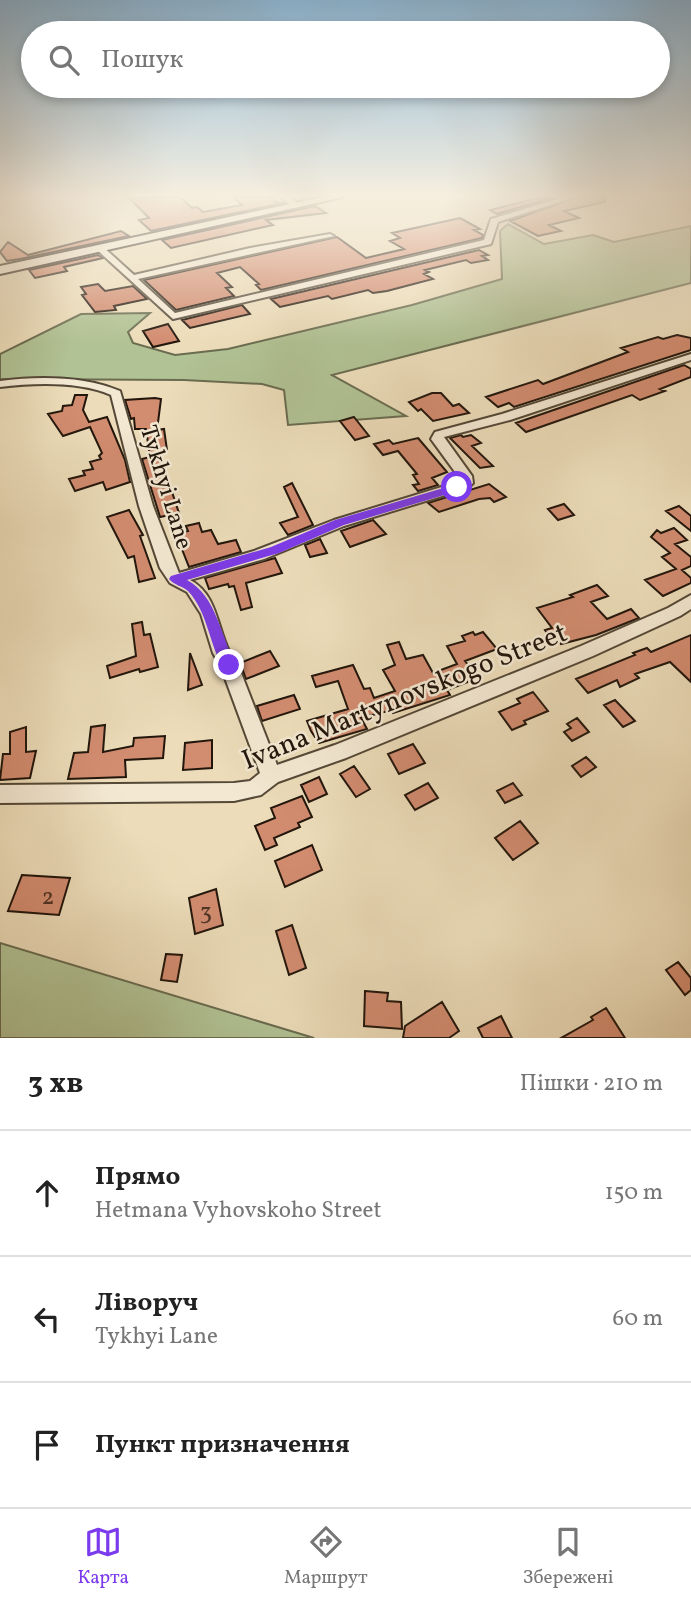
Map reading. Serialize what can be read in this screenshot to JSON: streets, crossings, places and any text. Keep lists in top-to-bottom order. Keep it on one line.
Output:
{"streets":{"street":["Tykhyi Lane","Ivana Martynovskogo Street"]},"crossings":[["Tykhyi Lane","Ivana Martynovskogo Street"]],"house_numbers":["2","3"],"page":{"search":"Пошук","heading":["3 хв","Пішки · 210 m"],"list":[["Прямо","Hetmana Vyhovskoho Street","150 m"],["Ліворуч","Tykhyi Lane","60 m"],"Пункт призначення"],"nav":["Карта","Маршрут","Збережені"]}}
